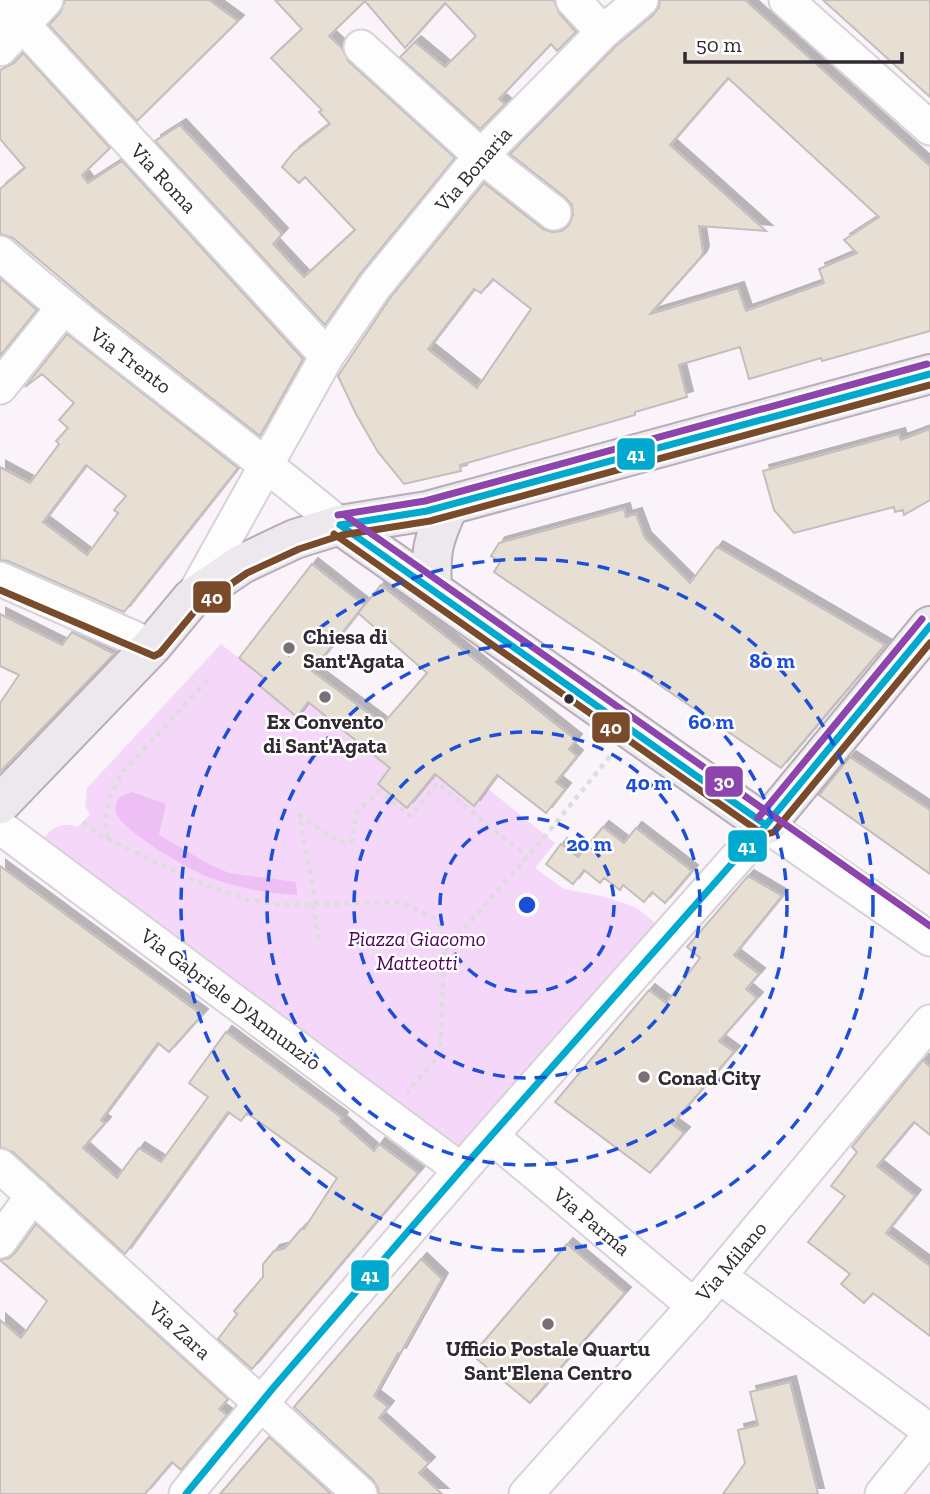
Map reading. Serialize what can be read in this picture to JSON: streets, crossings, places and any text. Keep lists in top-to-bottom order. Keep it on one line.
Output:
{"streets":{"street":["Via Bonaria","Via Roma","Via Trento","Via Gabriele D'Annunzio","Via Parma","Via Milano","Via Zara"]},"crossings":[["Via Bonaria","Via Roma"],["Via Bonaria","Via Trento"],["Via Parma","Via Milano"]],"parks":["Piazza Giacomo Matteotti"],"places":["Chiesa di Sant'Agata","Ex Convento di Sant'Agata","Conad City","Ufficio Postale Quartu Sant'Elena Centro"],"lines":["transit line 30","transit line 41","transit line 40"],"scale_bar":"50 m","rings":["80 m","60 m","40 m","20 m"]}
